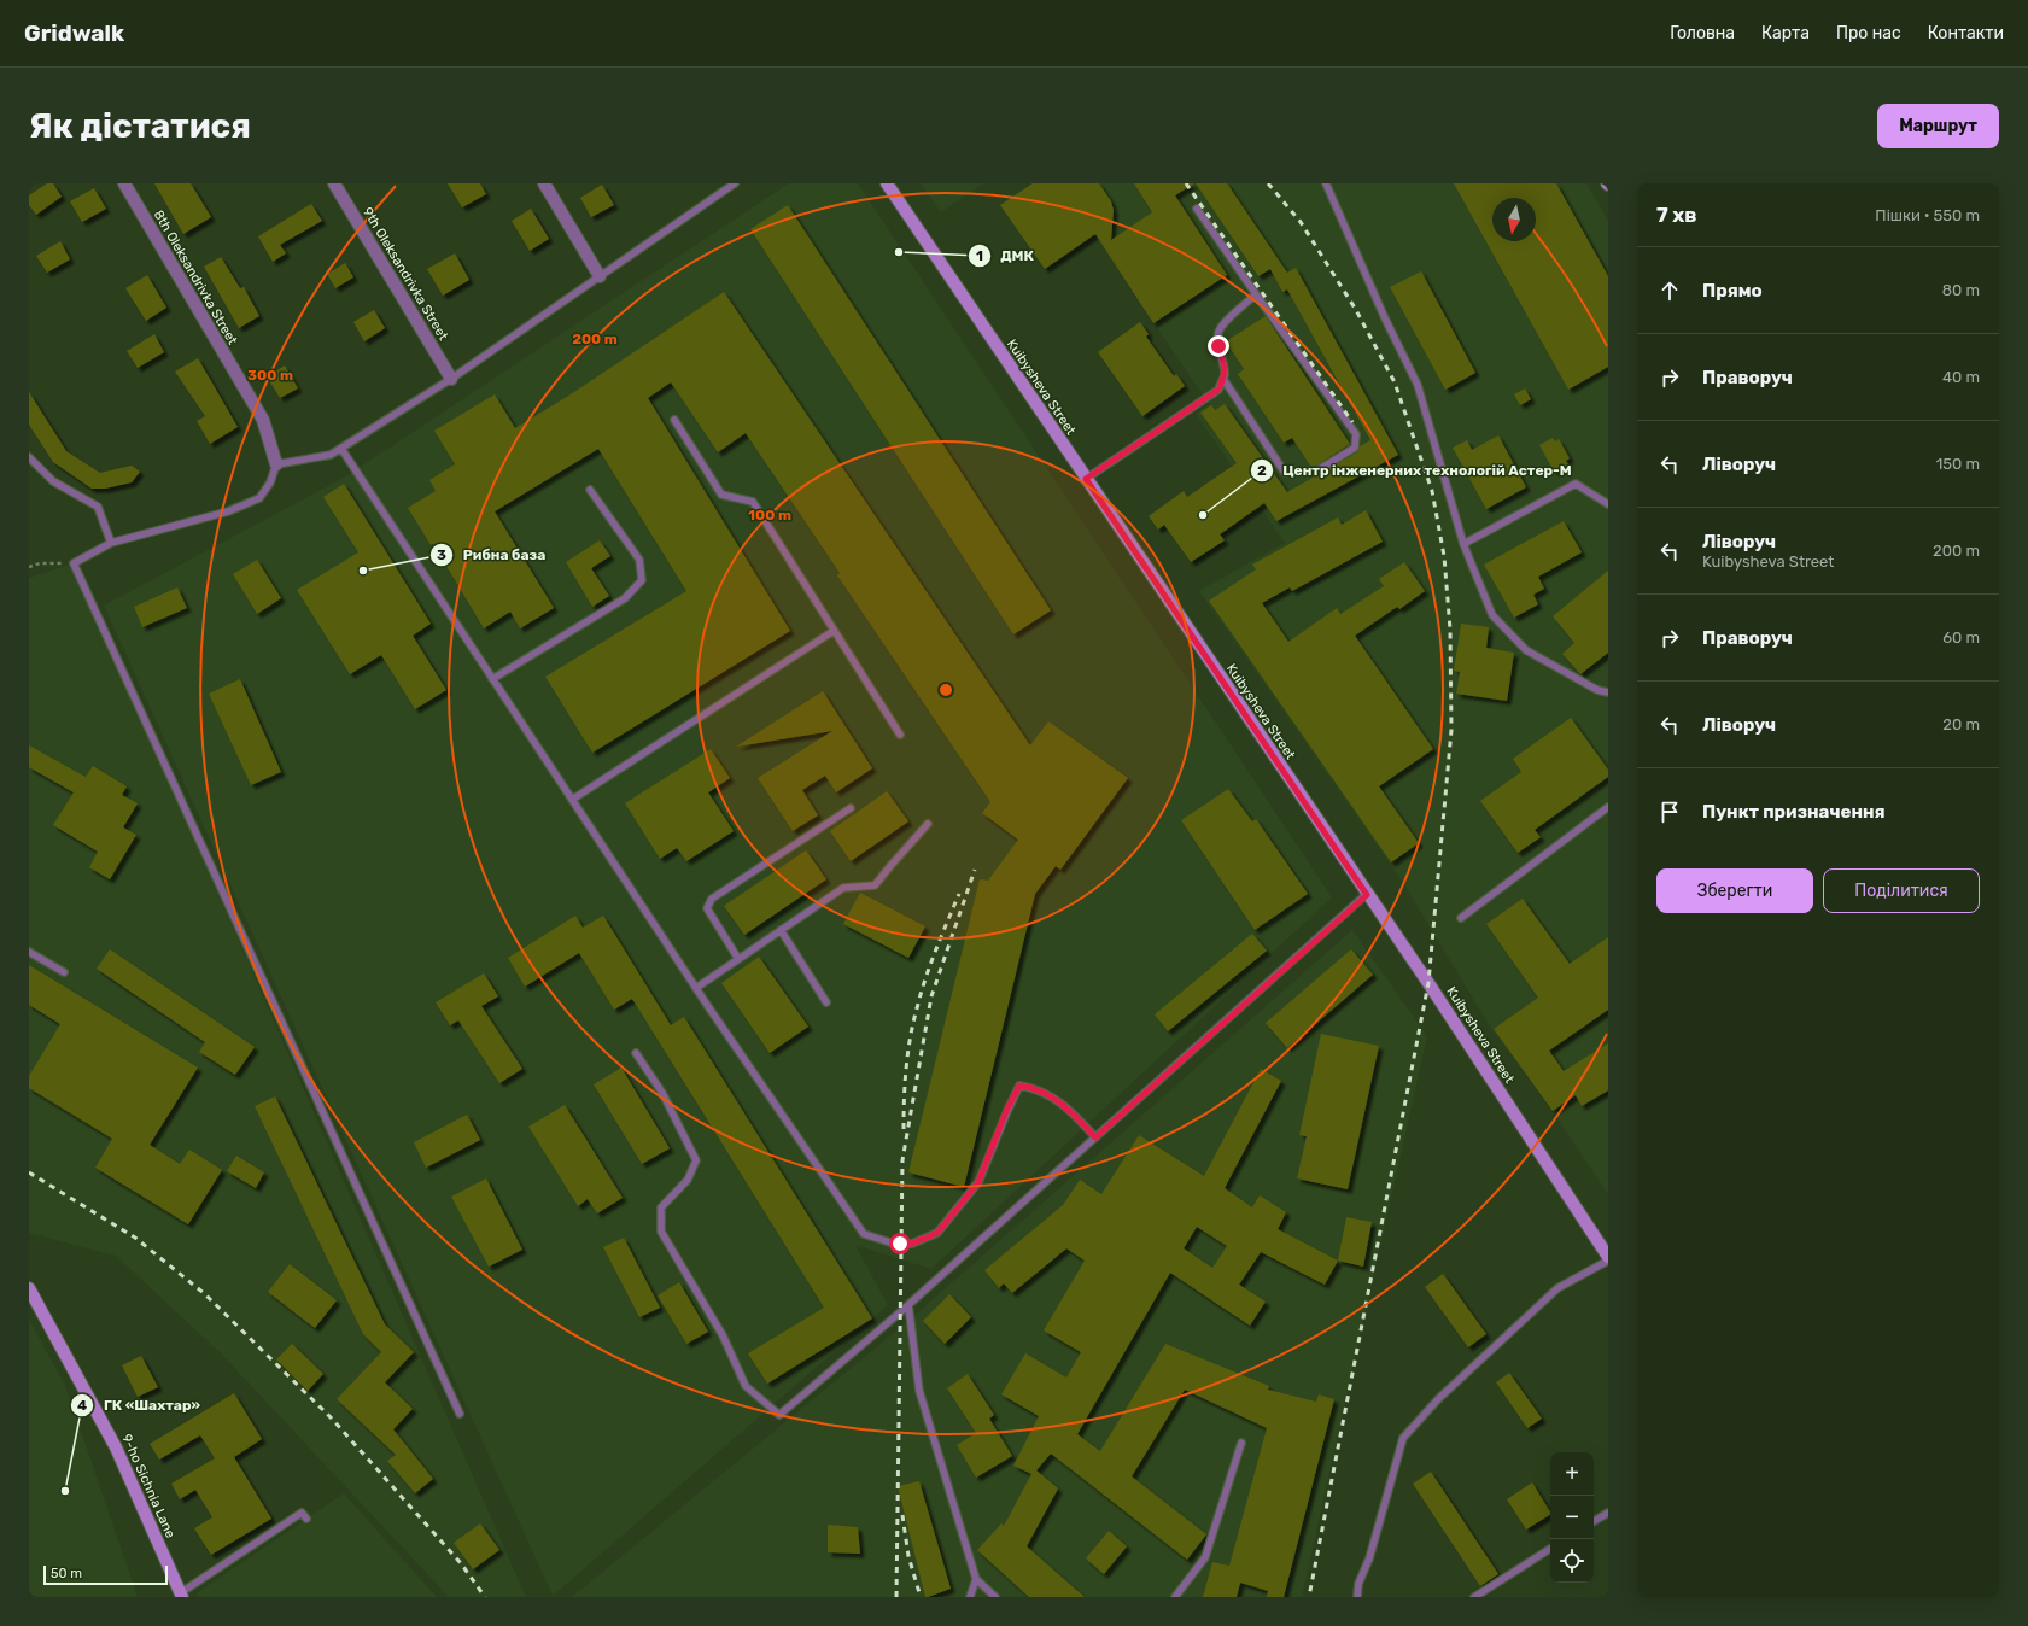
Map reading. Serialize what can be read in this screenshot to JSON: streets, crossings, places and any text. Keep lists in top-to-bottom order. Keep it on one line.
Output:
{"streets":{"main road":["Kuibysheva Street","9-ho Sichnia Lane"],"street":["9th Oleksandrivka Street","8th Oleksandrivka Street"]},"places":["ДМК","Центр інженерних технологій Астер-М","Рибна база","ГК «Шахтар»"],"scale_bar":"50 m","north":"bottom","page":{"header":"Gridwalk","nav":["Головна","Карта","Про нас","Контакти"],"buttons":["Маршрут",["Зберегти","Поділитися"]],"title":"Як дістатися","heading":["7 хв","Пішки · 550 m"],"list":[["Прямо","80 m"],["Праворуч","40 m"],["Ліворуч","150 m"],["Ліворуч","Kuibysheva Street","200 m"],["Праворуч","60 m"],["Ліворуч","20 m"],"Пункт призначення"],"map_buttons":["+","−"],"scale":"50 m"},"rings":["200 m","300 m","100 m"]}
